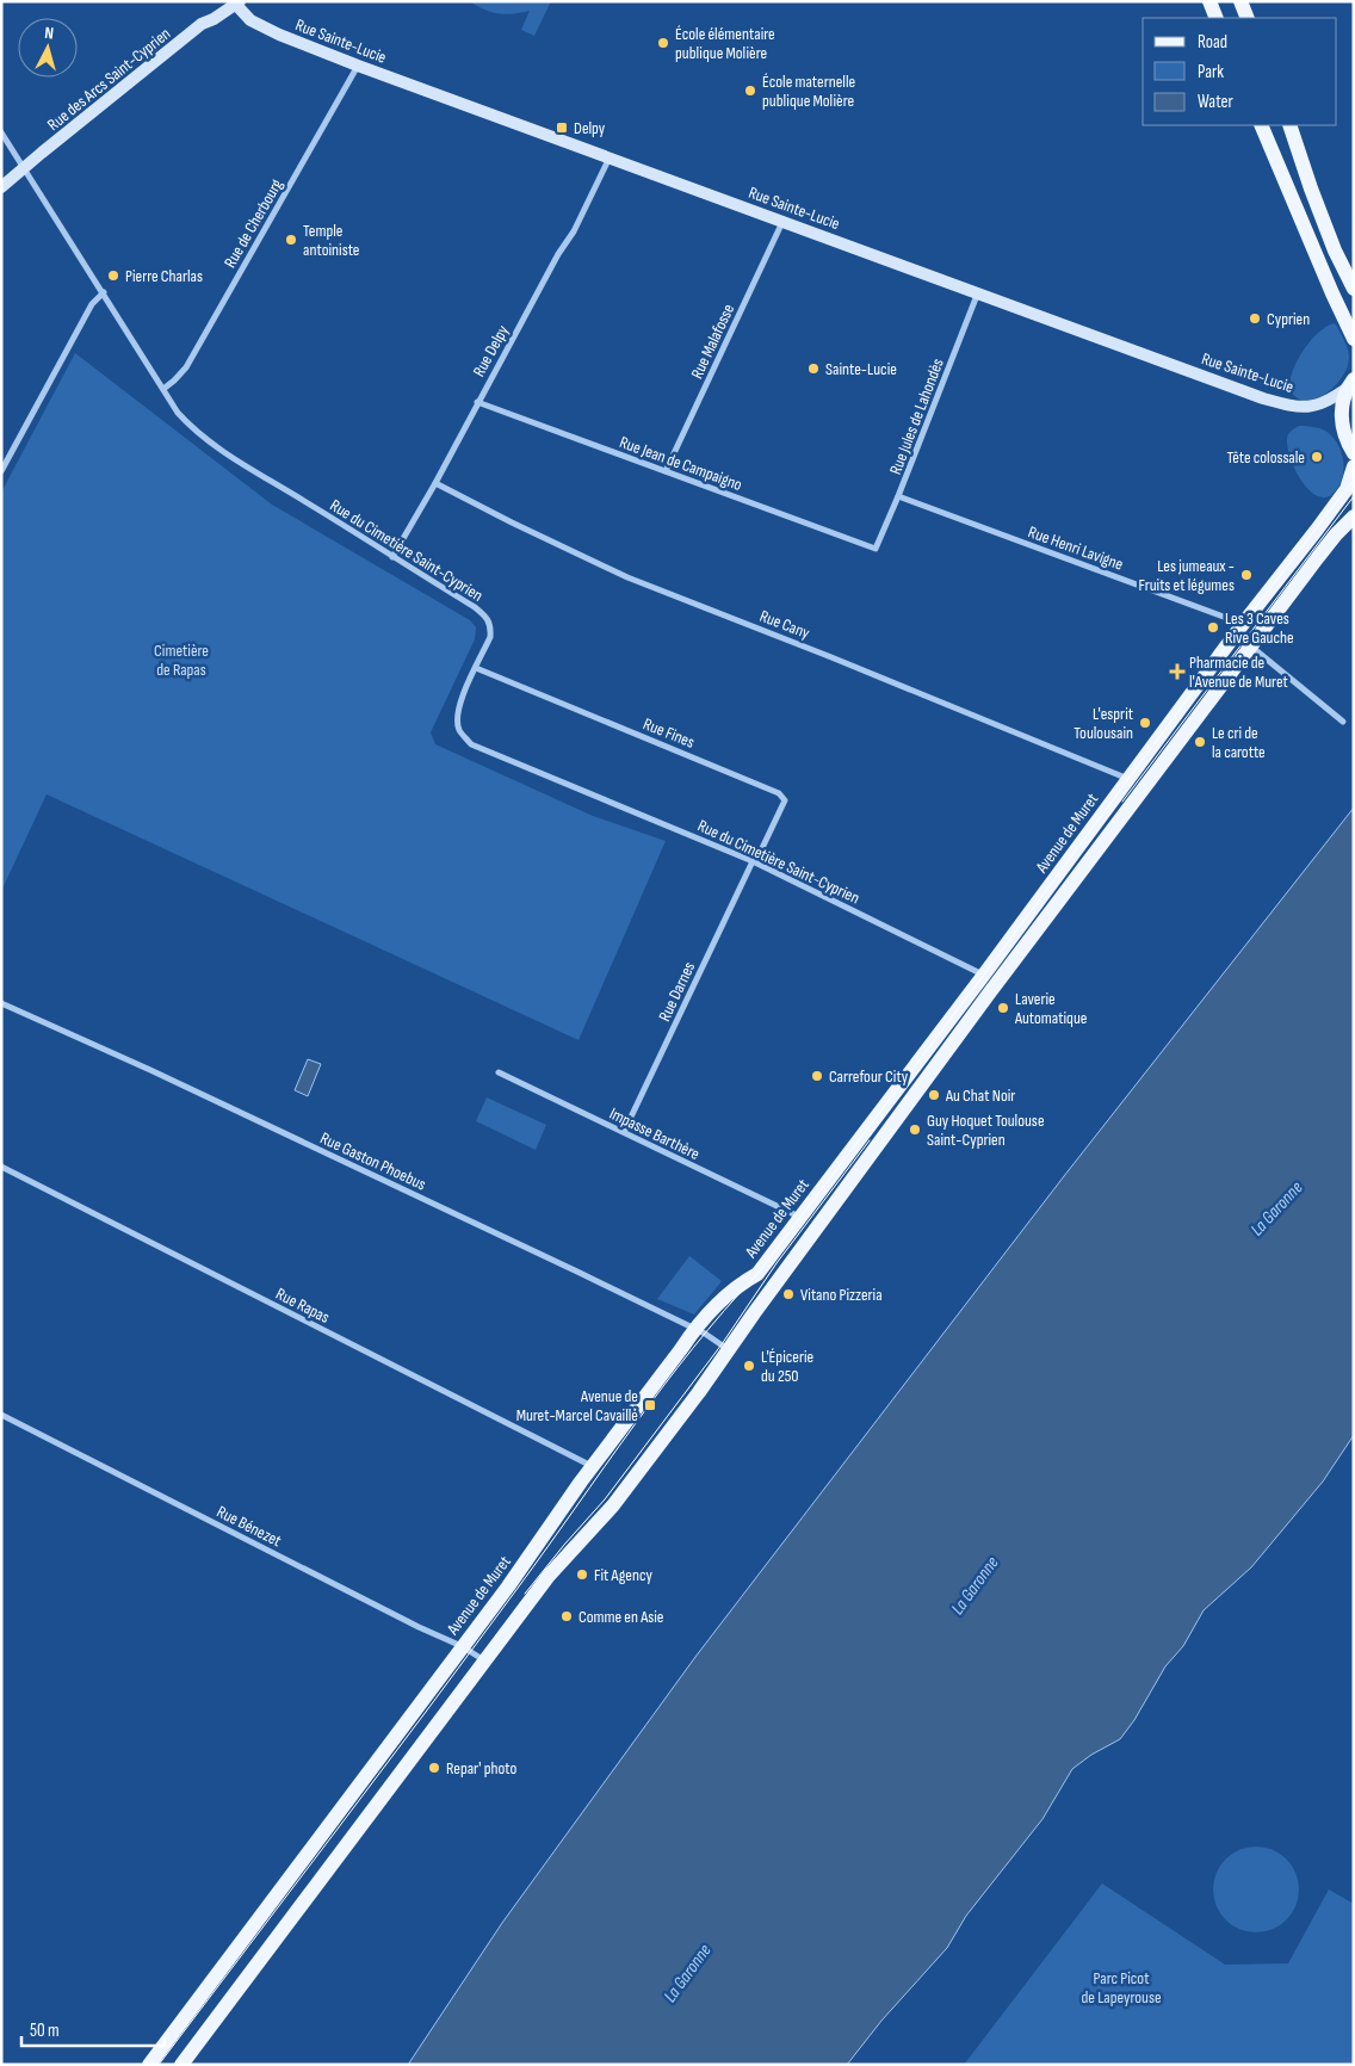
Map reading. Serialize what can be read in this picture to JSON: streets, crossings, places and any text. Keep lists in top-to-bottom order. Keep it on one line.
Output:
{"streets":{"main road":["Avenue de Muret"],"street":["Rue Sainte-Lucie","Rue des Arcs Saint-Cyprien","Rue de Cherbourg","Rue Malafosse","Rue Delpy","Rue Jules de Lahondès","Rue Jean de Campaigno","Rue Henri Lavigne","Rue du Cimetière Saint-Cyprien","Rue Cany","Rue Fines","Rue Darnes","Impasse Barthère","Rue Gaston Phoebus","Rue Rapas","Rue Bénezet"]},"crossings":[["Rue Sainte-Lucie","Rue des Arcs Saint-Cyprien"],["Rue Sainte-Lucie","Rue de Cherbourg"],["Rue Sainte-Lucie","Rue Malafosse"],["Rue Sainte-Lucie","Rue Delpy"],["Rue Sainte-Lucie","Rue Jules de Lahondès"],["Rue des Arcs Saint-Cyprien","Rue du Cimetière Saint-Cyprien"],["Rue de Cherbourg","Rue du Cimetière Saint-Cyprien"],["Rue Malafosse","Rue Jean de Campaigno"],["Rue Delpy","Rue Jean de Campaigno"],["Rue Delpy","Rue du Cimetière Saint-Cyprien"],["Rue Delpy","Rue Cany"],["Rue Jules de Lahondès","Rue Jean de Campaigno"],["Rue Jules de Lahondès","Rue Henri Lavigne"],["Rue Henri Lavigne","Avenue de Muret"],["Rue du Cimetière Saint-Cyprien","Rue Fines"],["Rue du Cimetière Saint-Cyprien","Avenue de Muret"],["Rue du Cimetière Saint-Cyprien","Rue Darnes"],["Rue Cany","Avenue de Muret"],["Rue Fines","Rue Darnes"],["Avenue de Muret","Impasse Barthère"],["Avenue de Muret","Rue Gaston Phoebus"],["Avenue de Muret","Rue Rapas"],["Avenue de Muret","Rue Bénezet"],["Rue Darnes","Impasse Barthère"]],"water":["La Garonne"],"parks":["Cimetière de Rapas","Parc Picot de Lapeyrouse"],"places":{"other":["École élémentaire publique Molière","École maternelle publique Molière","Temple antoiniste","Pierre Charlas","Cyprien","Sainte-Lucie","Tête colossale","Les jumeaux - Fruits et légumes","Les 3 Caves Rive Gauche","L'esprit Toulousain","Le cri de la carotte","Laverie Automatique","Carrefour City","Au Chat Noir","Guy Hoquet Toulouse Saint-Cyprien","Vitano Pizzeria","L'Épicerie du 250","Fit Agency","Comme en Asie","Repar' photo"],"transit":["Delpy","Avenue de Muret-Marcel Cavaillé"],"health":["Pharmacie de l'Avenue de Muret"]},"legend":["Road","Park","Water"],"scale_bar":"50 m","north":"top"}
